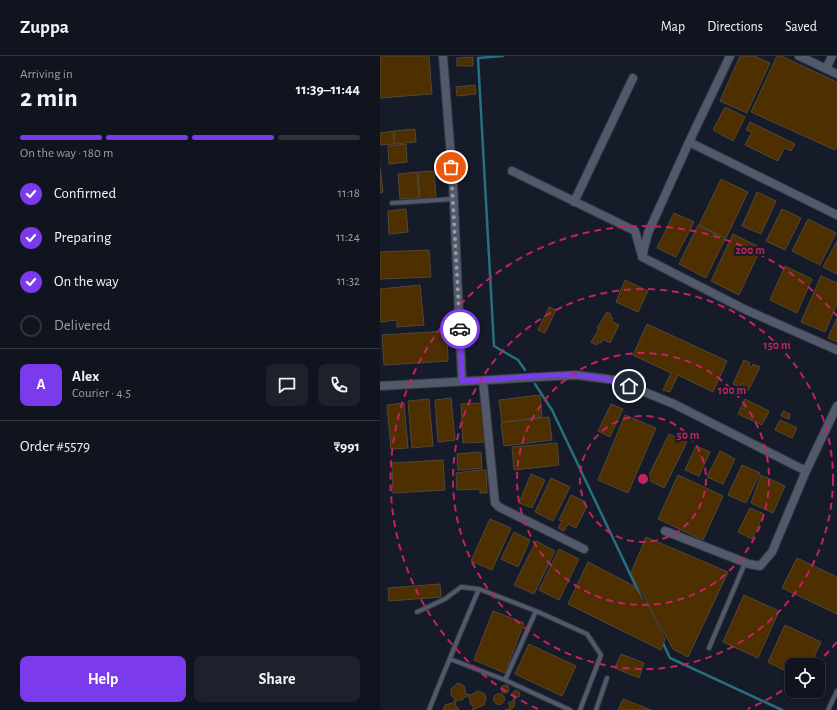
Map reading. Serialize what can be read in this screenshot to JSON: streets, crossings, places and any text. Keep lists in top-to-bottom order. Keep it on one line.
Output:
{"page":{"header":"Zuppa","nav":["Map","Directions","Saved"],"heading":["2 min","Arriving in","11:39–11:44"],"panel":["Alex","Courier · 4.5","Order #5579","₹991"],"bar":"On the way · 180 m","list":[["Confirmed","11:18"],["Preparing","11:24"],["On the way","11:32"],"Delivered"],"round":"A","buttons":["Help","Share"]},"rings":["200 m","150 m","100 m","50 m"]}
